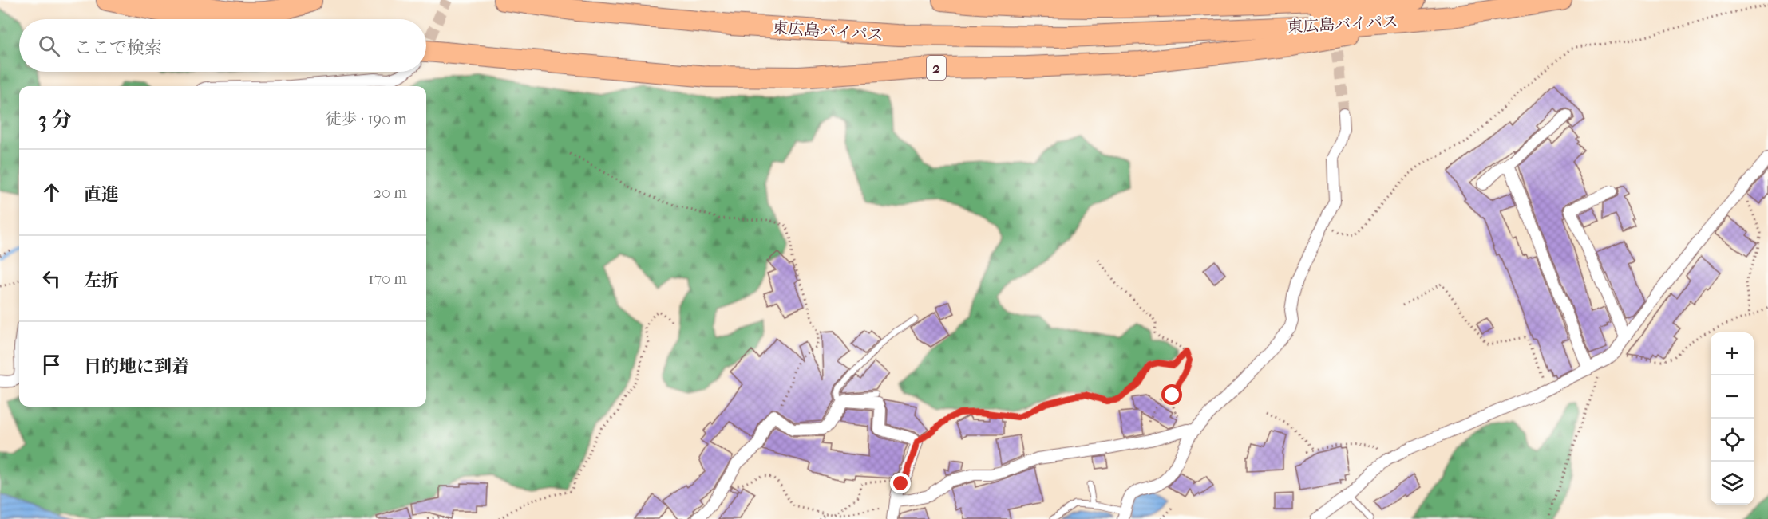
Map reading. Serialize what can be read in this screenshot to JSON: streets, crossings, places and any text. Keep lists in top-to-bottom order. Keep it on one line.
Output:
{"streets":{"highway":["東広島バイパス","2"]},"crossings":[["東広島バイパス","2"]],"page":{"search":"ここで検索","heading":["3 分","徒歩 · 190 m"],"list":[["直進","20 m"],["左折","170 m"],"目的地に到着"],"map_buttons":["+","−"]}}
